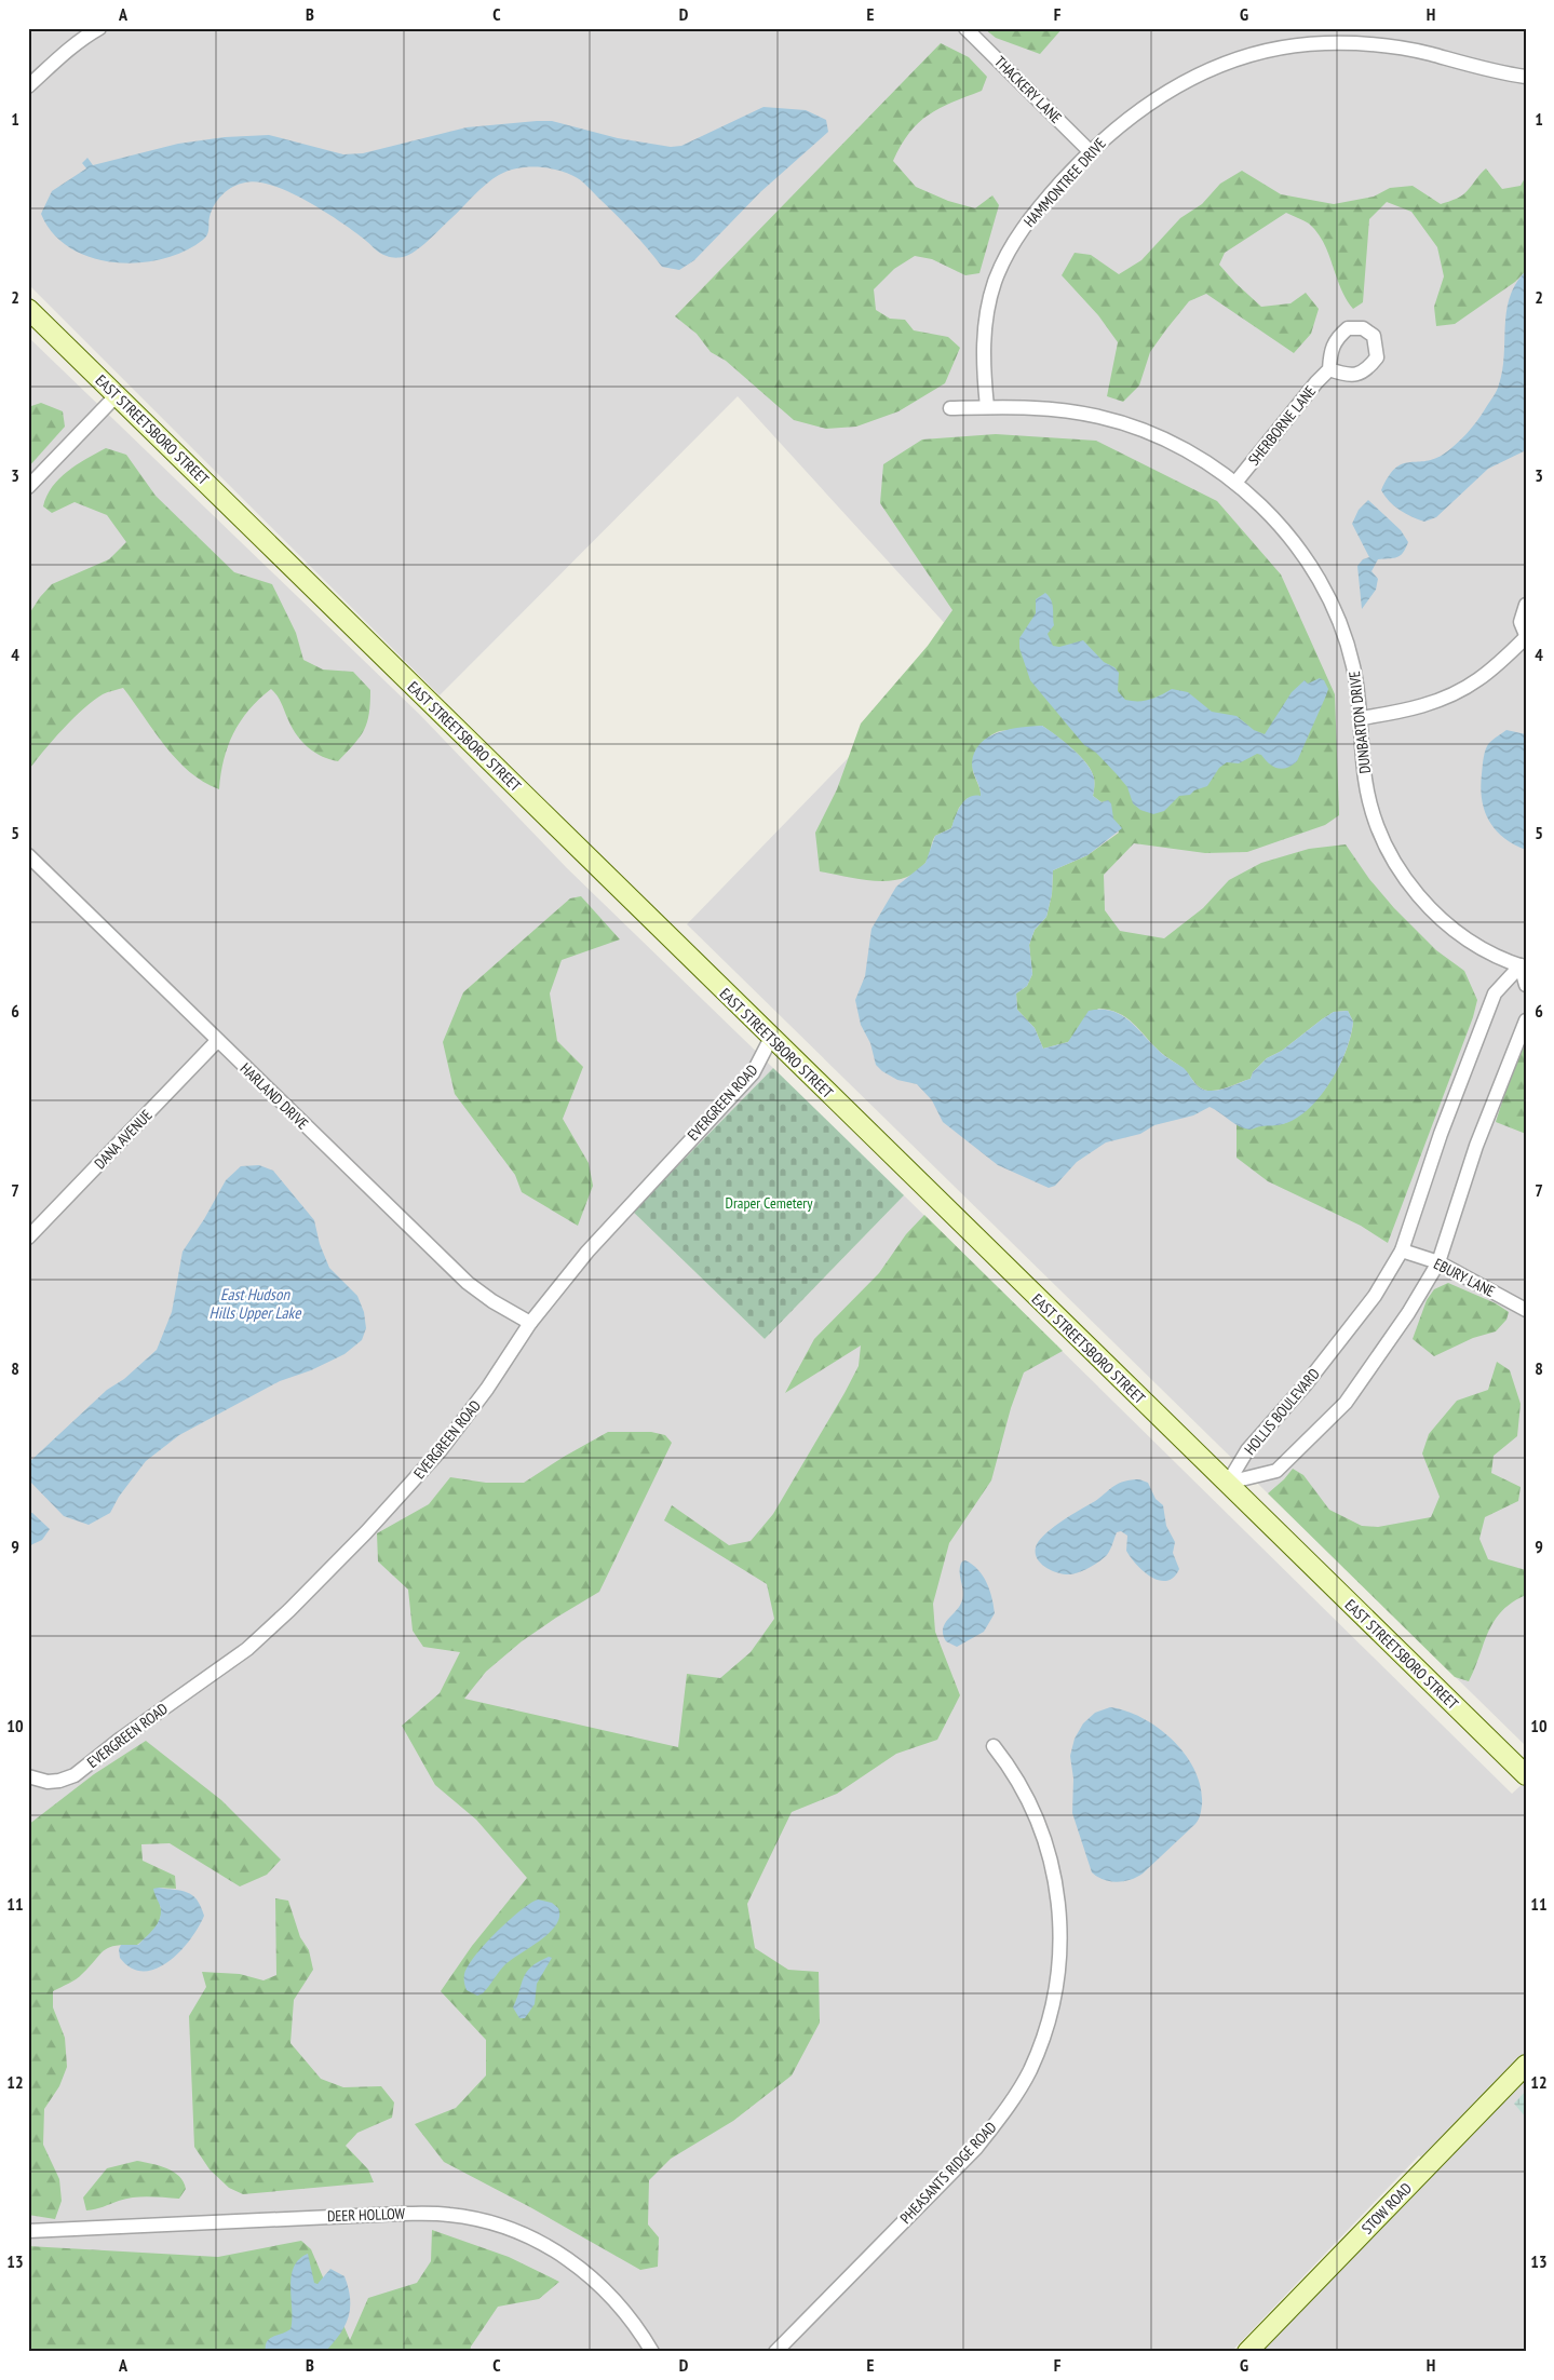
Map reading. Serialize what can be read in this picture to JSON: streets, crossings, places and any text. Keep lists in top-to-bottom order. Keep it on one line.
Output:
{"streets":{"main road":["EAST STREETSBORO STREET","STOW ROAD"],"street":["THACKERY LANE","HAMMONTREE DRIVE","SHERBORNE LANE","DUNBARTON DRIVE","HARLAND DRIVE","EVERGREEN ROAD","DANA AVENUE","EBURY LANE","HOLLIS BOULEVARD","PHEASANTS RIDGE ROAD","DEER HOLLOW"]},"crossings":[["THACKERY LANE","HAMMONTREE DRIVE"],["HAMMONTREE DRIVE","DUNBARTON DRIVE"],["SHERBORNE LANE","DUNBARTON DRIVE"],["EAST STREETSBORO STREET","EVERGREEN ROAD"],["EAST STREETSBORO STREET","HOLLIS BOULEVARD"],["DUNBARTON DRIVE","HOLLIS BOULEVARD"],["HARLAND DRIVE","EVERGREEN ROAD"],["HARLAND DRIVE","DANA AVENUE"],["EBURY LANE","HOLLIS BOULEVARD"]],"water":["East Hudson Hills Upper Lake"],"parks":["Draper Cemetery"],"grid":{"columns":["A","B","C","D","E","F","G","H"],"rows":["1","2","3","4","5","6","7","8","9","10","11","12","13"]}}
